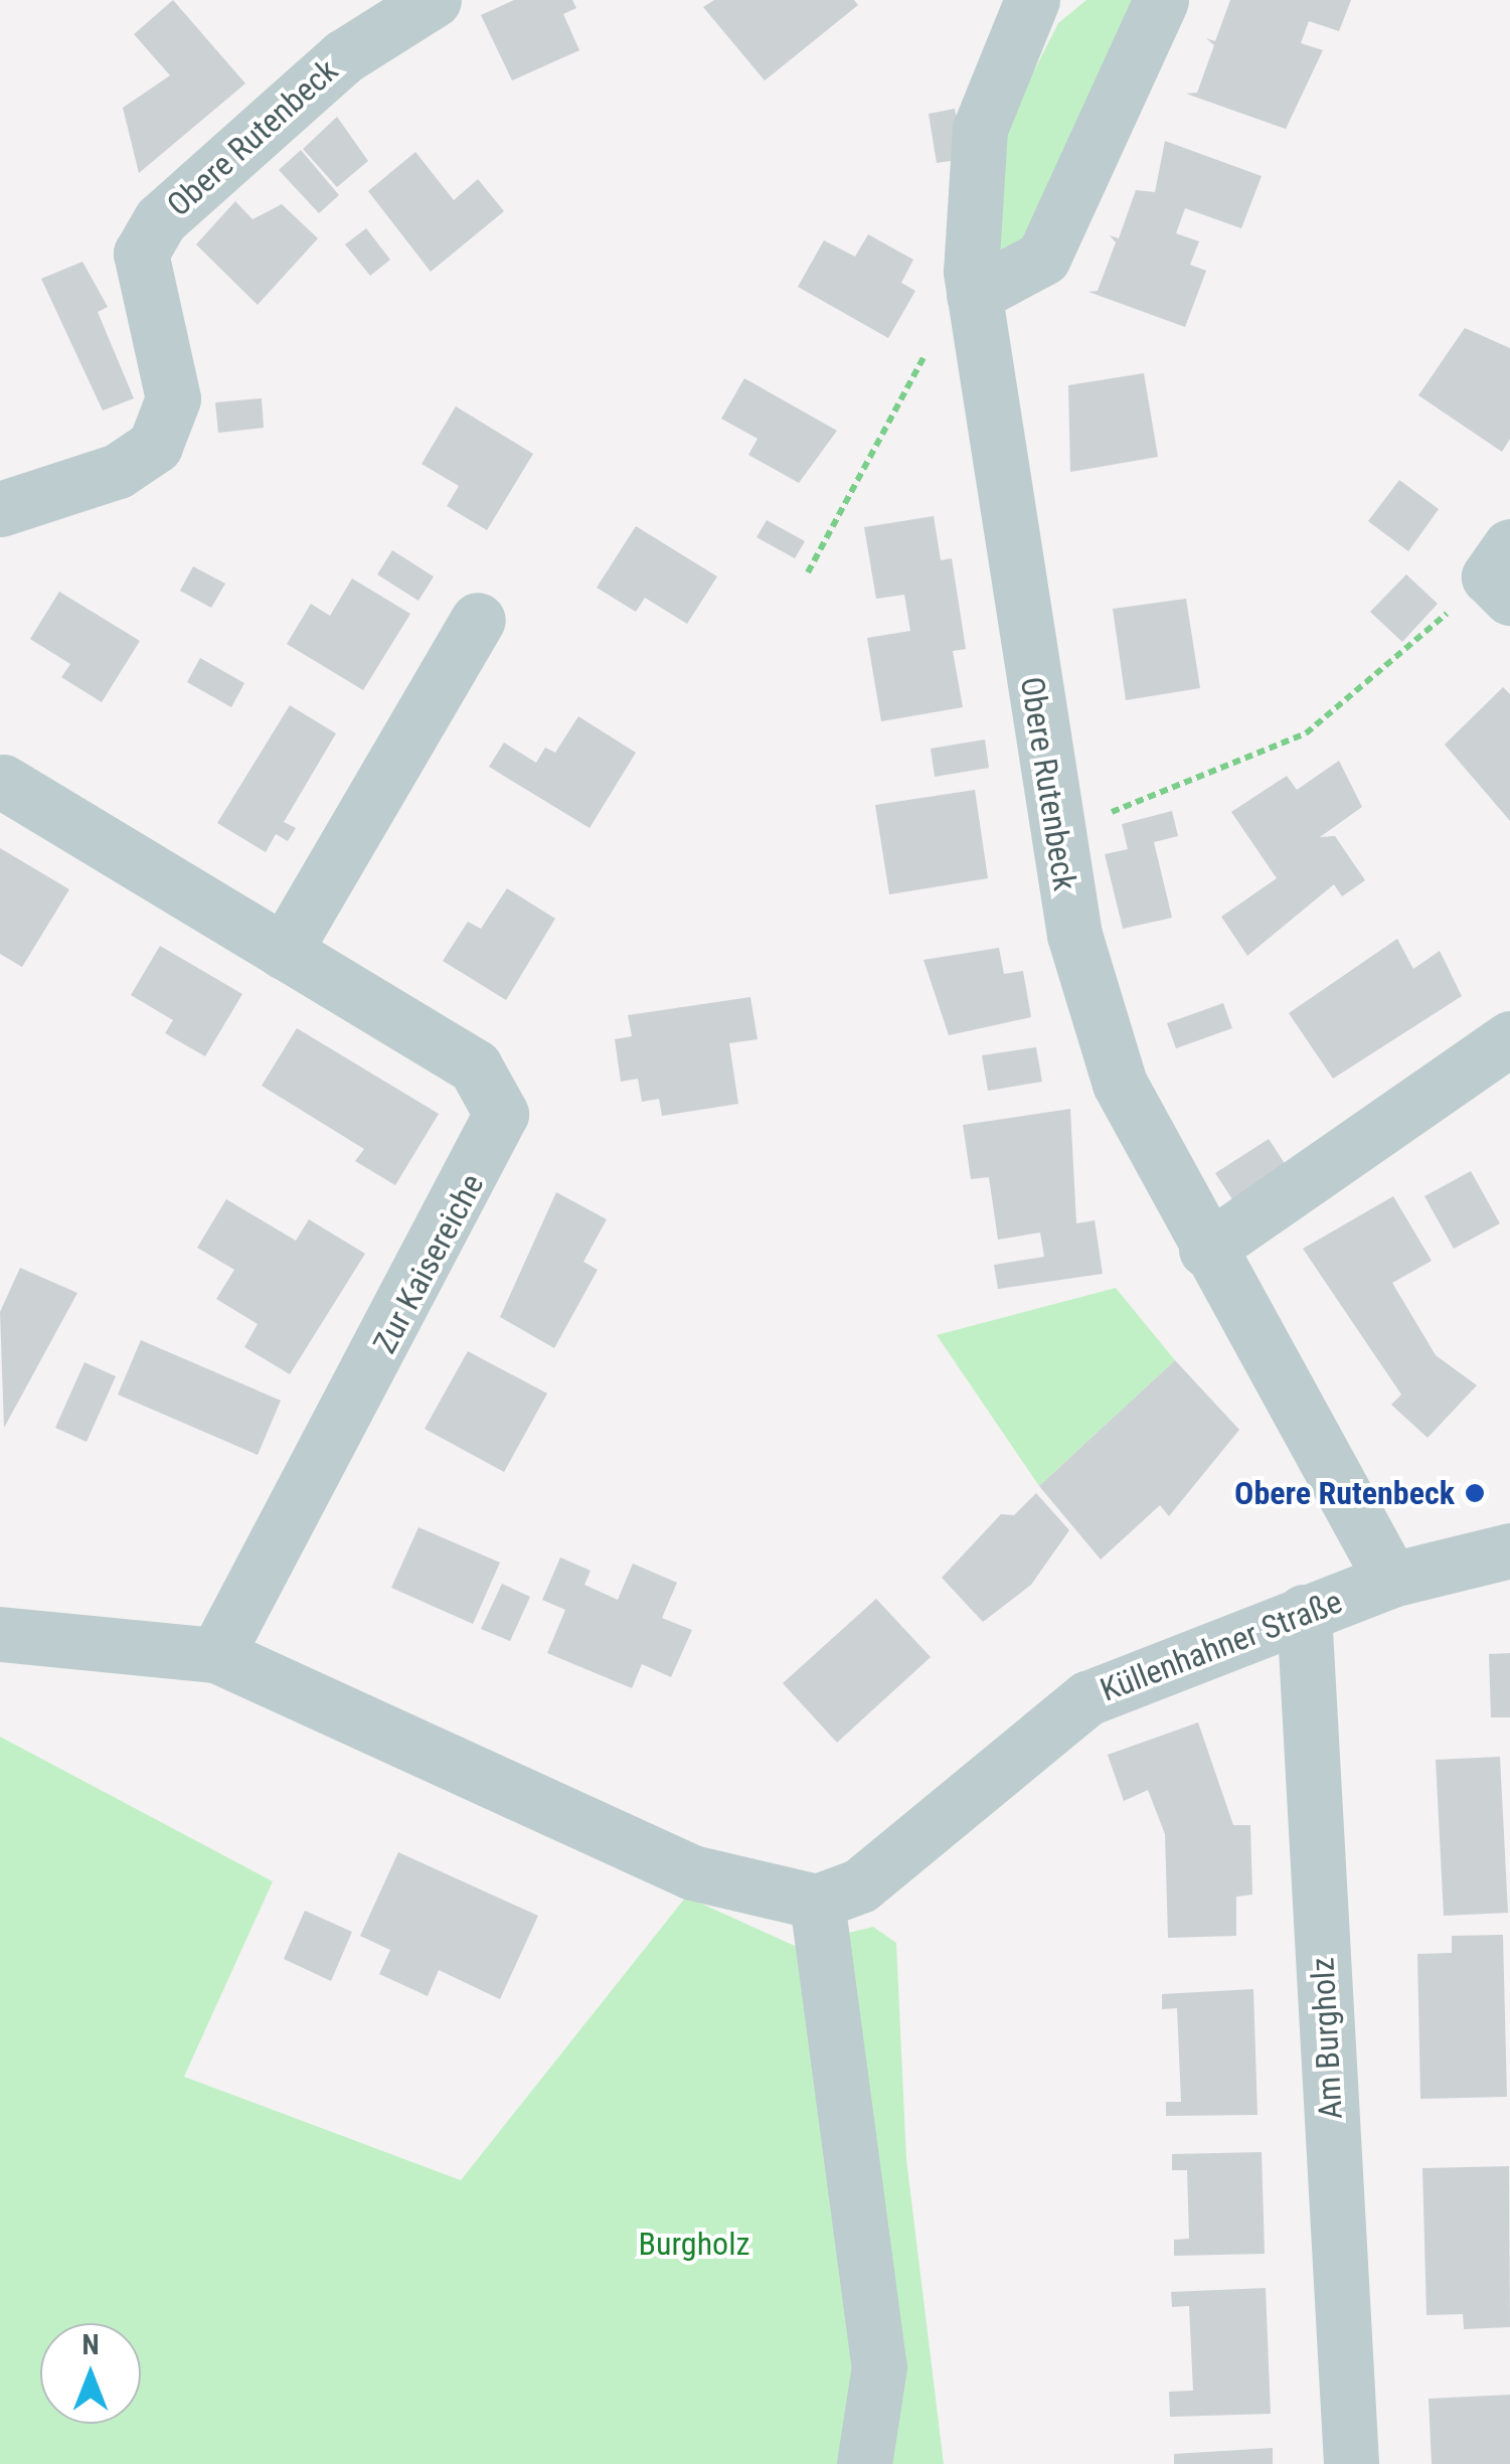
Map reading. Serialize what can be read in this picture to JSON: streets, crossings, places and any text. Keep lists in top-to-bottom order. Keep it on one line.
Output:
{"streets":{"street":["Obere Rutenbeck","Zur Kaisereiche","Küllenhahner Straße","Am Burgholz"]},"crossings":[["Obere Rutenbeck","Küllenhahner Straße"],["Küllenhahner Straße","Am Burgholz"]],"parks":["Burgholz"],"places":["Obere Rutenbeck"],"north":"top"}
